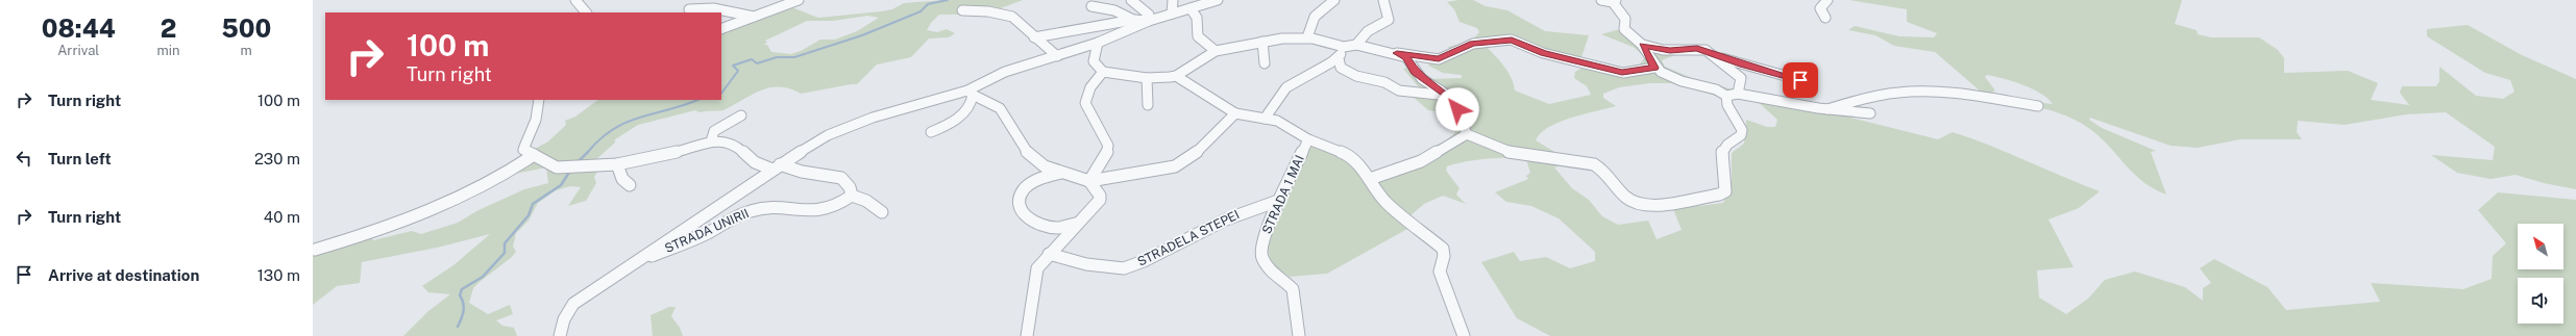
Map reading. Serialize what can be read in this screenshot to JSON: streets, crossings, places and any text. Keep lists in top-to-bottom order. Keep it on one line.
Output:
{"streets":{"street":["STRADA 1 MAI","STRADA UNIRII","STRADELA STEPEI"]},"crossings":[["STRADA 1 MAI","STRADELA STEPEI"]],"north":"top left","page":{"eta":["08:44","Arrival","2","min","500","m"],"turn":["100 m","Turn right"],"list":[{"name":"Turn right","value":"100 m"},{"name":"Turn left","value":"230 m"},{"name":"Turn right","value":"40 m"},{"name":"Arrive at destination","value":"130 m"}]}}
